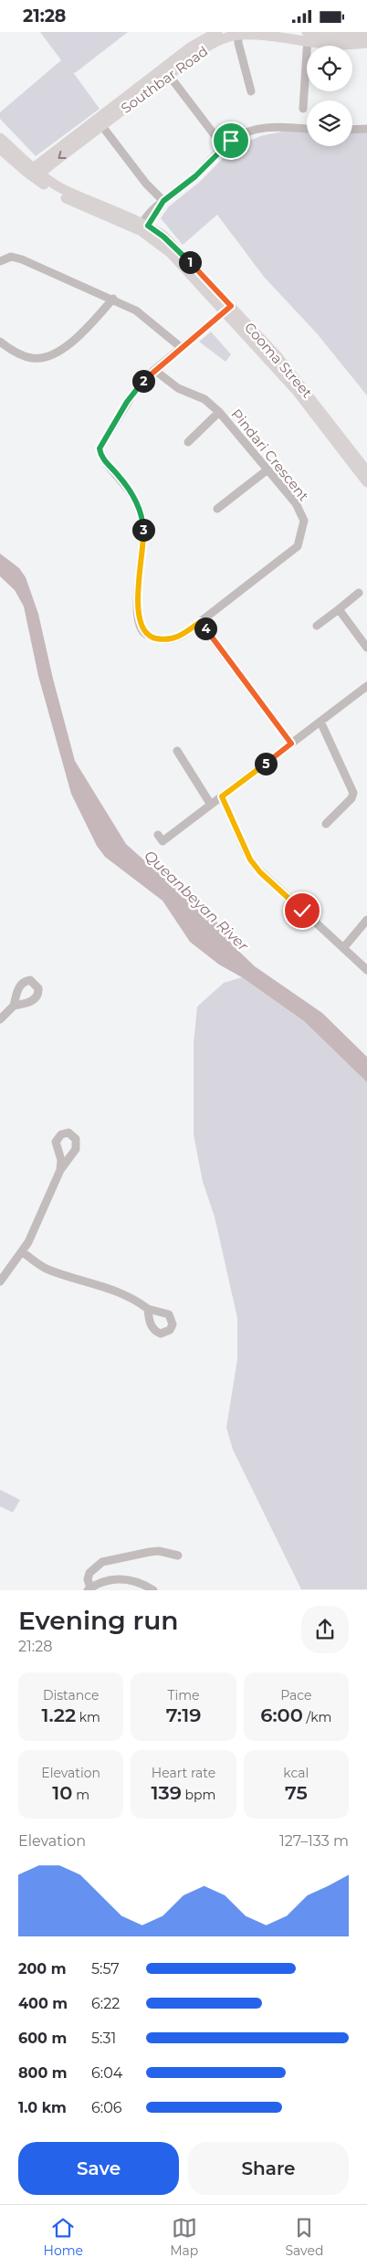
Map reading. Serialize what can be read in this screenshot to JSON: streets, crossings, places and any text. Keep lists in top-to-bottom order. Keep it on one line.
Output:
{"streets":{"main road":["Southbar Road","Cooma Street"],"street":["Pindari Crescent"]},"crossings":[["Southbar Road","Cooma Street"],["Cooma Street","Pindari Crescent"]],"water":["Queanbeyan River"],"page":{"status":"21:28","pins":["1","2","3","4","5"],"heading":["Evening run","21:28"],"stats":[["Distance","1.22 km"],["Time","7:19"],["Pace","6:00 /km"],["Elevation","10 m"],["Heart rate","139 bpm"],["kcal","75"]],"chart":["Elevation","127–133 m"],"list":[{"name":"200 m","note":"5:57"},{"name":"400 m","note":"6:22"},{"name":"600 m","note":"5:31"},{"name":"800 m","note":"6:04"},{"name":"1.0 km","note":"6:06"}],"buttons":["Save","Share"],"tabs":["Home","Map","Saved"]}}
